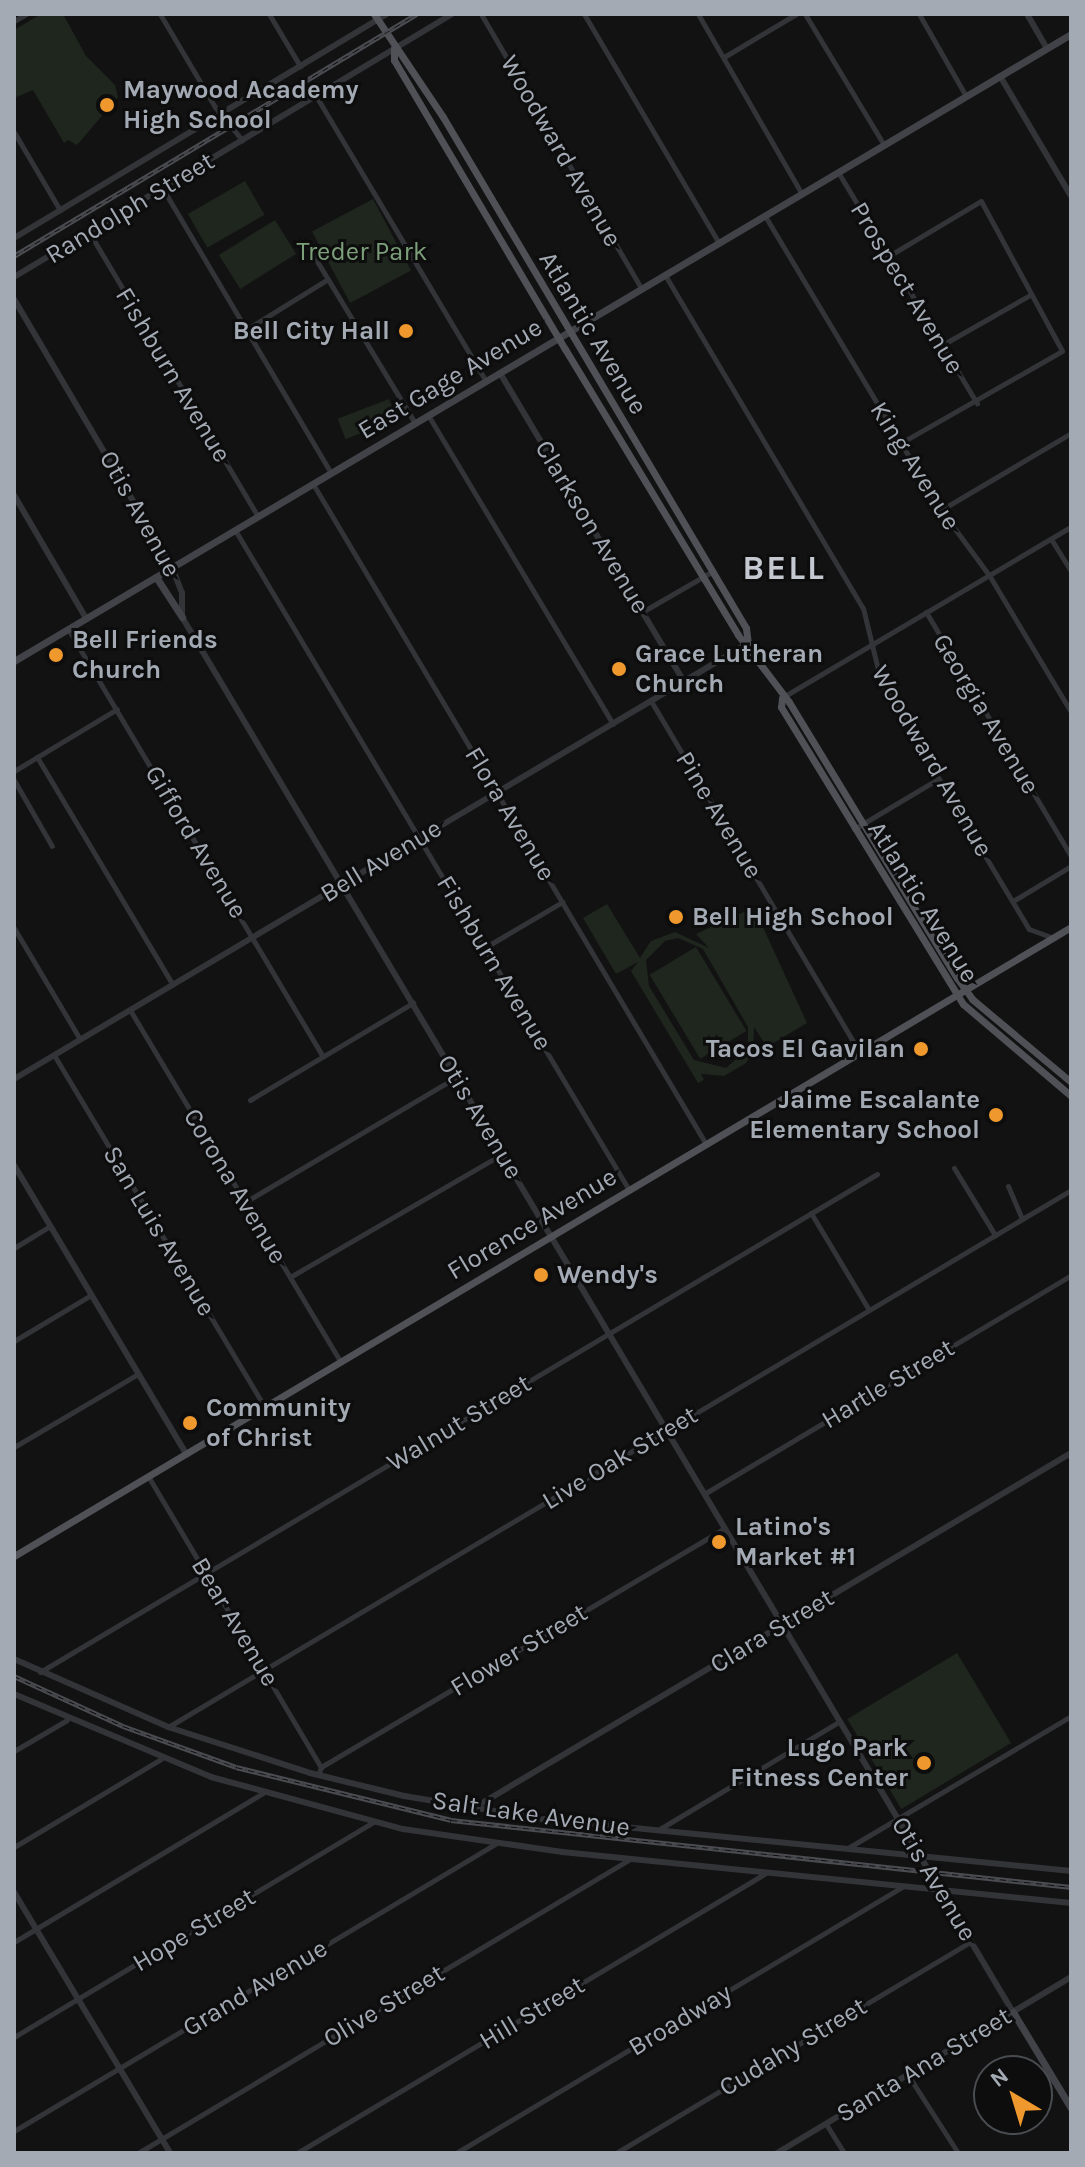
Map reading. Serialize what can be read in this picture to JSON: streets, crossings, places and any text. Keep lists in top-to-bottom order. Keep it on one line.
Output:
{"streets":{"main road":["Atlantic Avenue","East Gage Avenue","Florence Avenue"],"street":["Woodward Avenue","Randolph Street","Prospect Avenue","Fishburn Avenue","King Avenue","Otis Avenue","Clarkson Avenue","Georgia Avenue","Flora Avenue","Pine Avenue","Gifford Avenue","Bell Avenue","Corona Avenue","San Luis Avenue","Hartle Street","Walnut Street","Live Oak Street","Bear Avenue","Clara Street","Flower Street","Salt Lake Avenue","Hope Street","Grand Avenue","Olive Street","Hill Street","Broadway","Cudahy Street","Santa Ana Street"]},"crossings":[["Woodward Avenue","East Gage Avenue"],["Woodward Avenue","Florence Avenue"],["Randolph Street","Atlantic Avenue"],["Randolph Street","Fishburn Avenue"],["Prospect Avenue","East Gage Avenue"],["Atlantic Avenue","East Gage Avenue"],["Atlantic Avenue","Bell Avenue"],["Atlantic Avenue","Florence Avenue"],["Fishburn Avenue","East Gage Avenue"],["Fishburn Avenue","Bell Avenue"],["Fishburn Avenue","Florence Avenue"],["East Gage Avenue","King Avenue"],["East Gage Avenue","Otis Avenue"],["East Gage Avenue","Clarkson Avenue"],["East Gage Avenue","Flora Avenue"],["East Gage Avenue","Gifford Avenue"],["Otis Avenue","Bell Avenue"],["Otis Avenue","Florence Avenue"],["Otis Avenue","Hartle Street"],["Otis Avenue","Walnut Street"],["Otis Avenue","Live Oak Street"],["Otis Avenue","Clara Street"],["Otis Avenue","Flower Street"],["Otis Avenue","Salt Lake Avenue"],["Otis Avenue","Cudahy Street"],["Otis Avenue","Santa Ana Street"],["Clarkson Avenue","Bell Avenue"],["Flora Avenue","Bell Avenue"],["Flora Avenue","Florence Avenue"],["Pine Avenue","Bell Avenue"],["Pine Avenue","Florence Avenue"],["Gifford Avenue","Bell Avenue"],["Bell Avenue","Corona Avenue"],["Bell Avenue","San Luis Avenue"],["Corona Avenue","Florence Avenue"],["Florence Avenue","San Luis Avenue"],["Florence Avenue","Bear Avenue"],["Walnut Street","Bear Avenue"],["Walnut Street","Salt Lake Avenue"],["Live Oak Street","Bear Avenue"],["Live Oak Street","Salt Lake Avenue"],["Bear Avenue","Flower Street"],["Clara Street","Salt Lake Avenue"],["Salt Lake Avenue","Hope Street"],["Salt Lake Avenue","Grand Avenue"],["Salt Lake Avenue","Olive Street"],["Salt Lake Avenue","Hill Street"],["Salt Lake Avenue","Broadway"]],"districts":["BELL"],"parks":["Treder Park"],"places":["Maywood Academy High School","Bell City Hall","Bell Friends Church","Grace Lutheran Church","Bell High School","Tacos El Gavilan","Jaime Escalante Elementary School","Wendy's","Community of Christ","Latino's Market #1","Lugo Park Fitness Center"],"north":"top left"}
